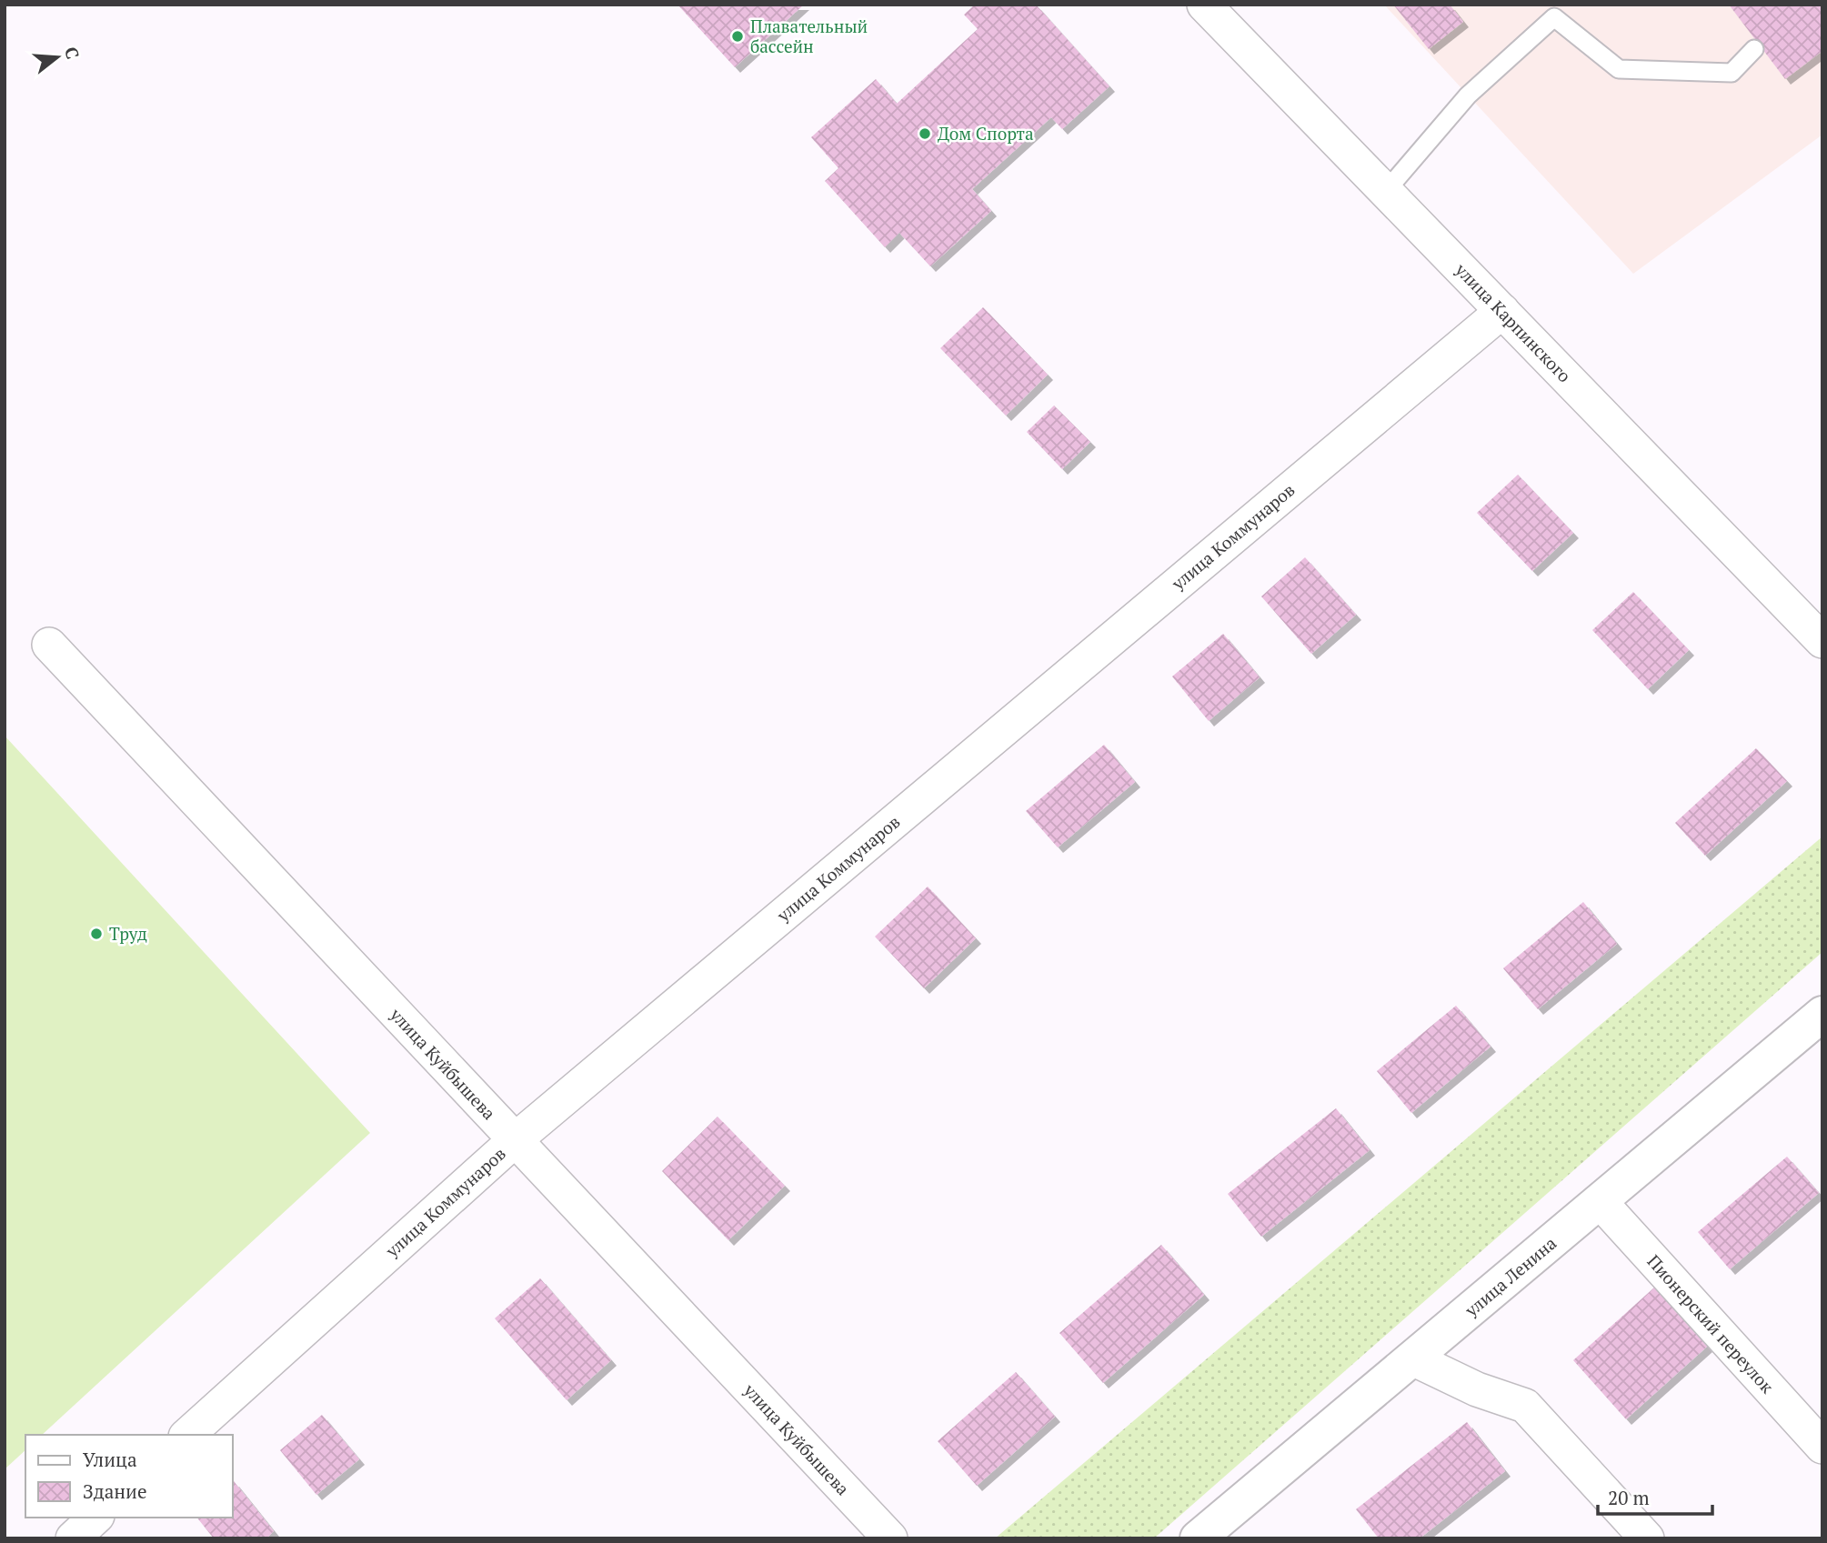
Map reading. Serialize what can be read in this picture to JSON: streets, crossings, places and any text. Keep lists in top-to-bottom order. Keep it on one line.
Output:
{"streets":{"street":["улица Карпинского","улица Коммунаров","улица Куйбышева","улица Ленина","Пионерский переулок"]},"crossings":[["улица Карпинского","улица Коммунаров"],["улица Коммунаров","улица Куйбышева"],["улица Ленина","Пионерский переулок"]],"places":["Плавательный бассейн","Дом Спорта","Труд"],"legend":["Улица","Здание"],"scale_bar":"20 m","north":"right"}
